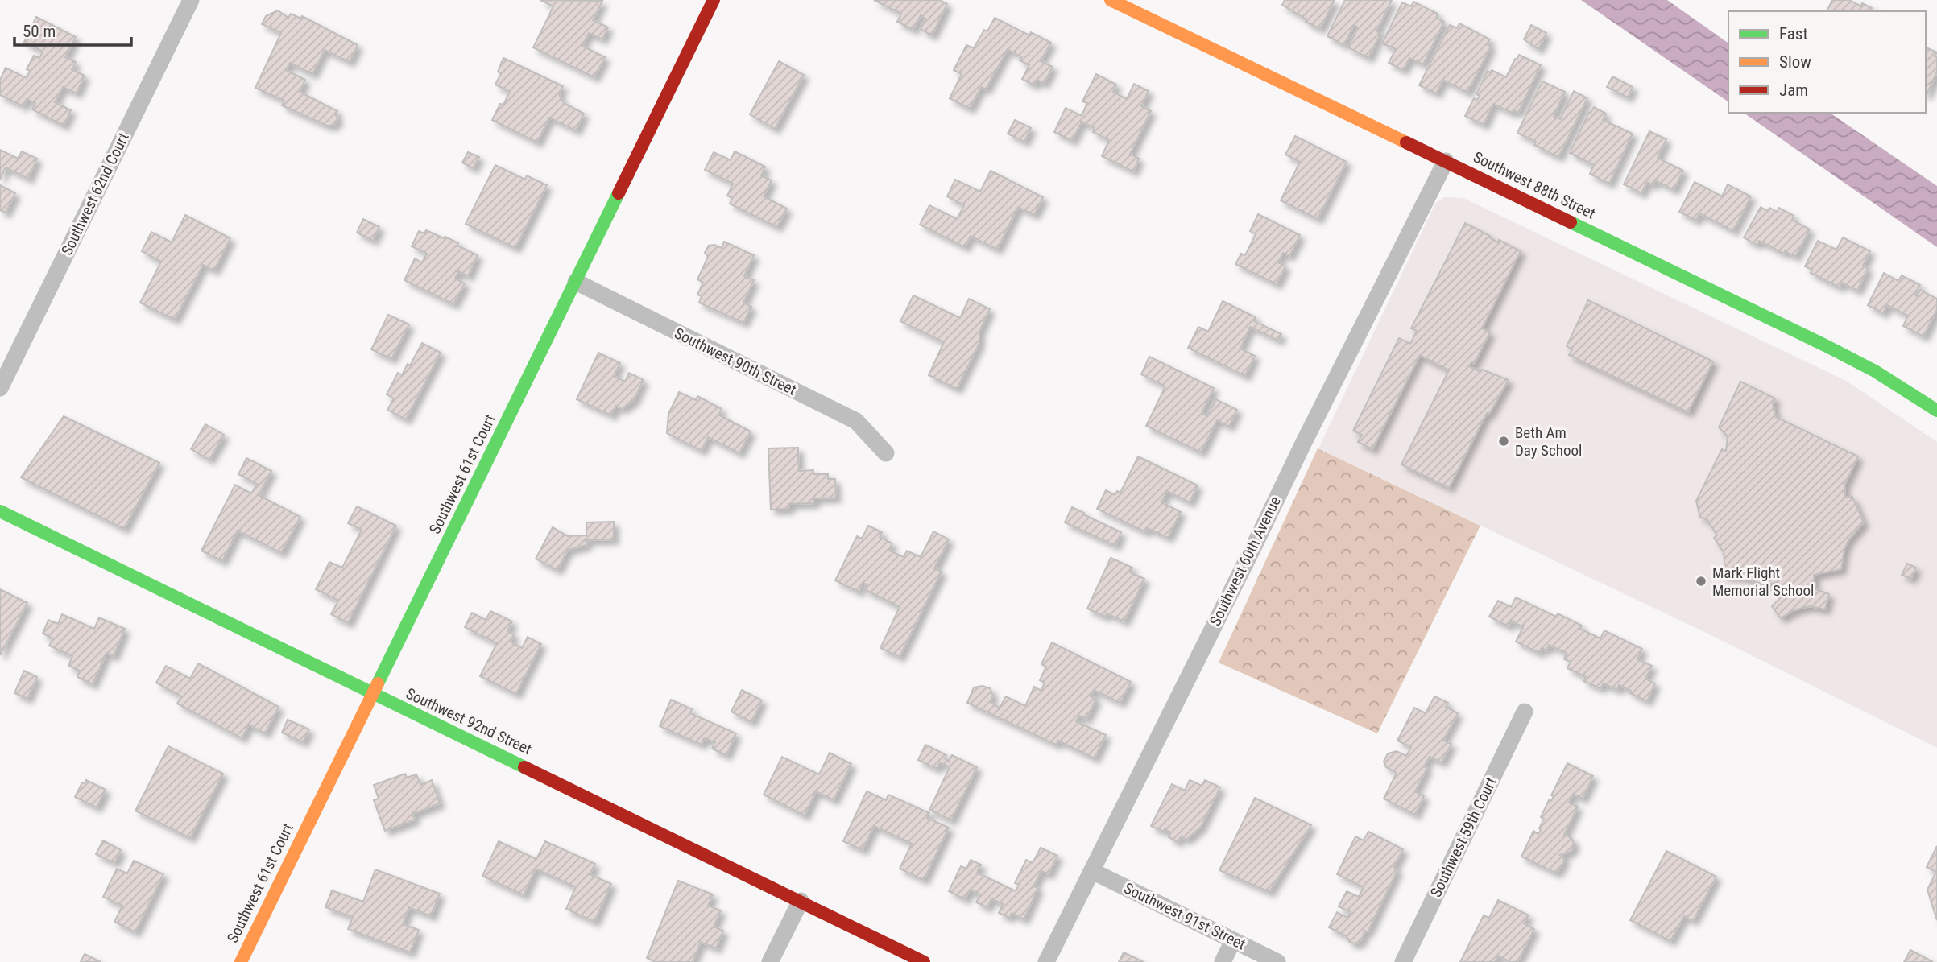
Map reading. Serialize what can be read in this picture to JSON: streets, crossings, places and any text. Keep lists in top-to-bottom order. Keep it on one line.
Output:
{"streets":{"street":["Southwest 88th Street","Southwest 62nd Court","Southwest 90th Street","Southwest 61st Court","Southwest 60th Avenue","Southwest 92nd Street","Southwest 59th Court","Southwest 91st Street"]},"crossings":[["Southwest 88th Street","Southwest 60th Avenue"],["Southwest 90th Street","Southwest 61st Court"],["Southwest 61st Court","Southwest 92nd Street"],["Southwest 60th Avenue","Southwest 91st Street"]],"places":["Beth Am Day School","Mark Flight Memorial School"],"legend":["Fast","Slow","Jam"],"scale_bar":"50 m"}
